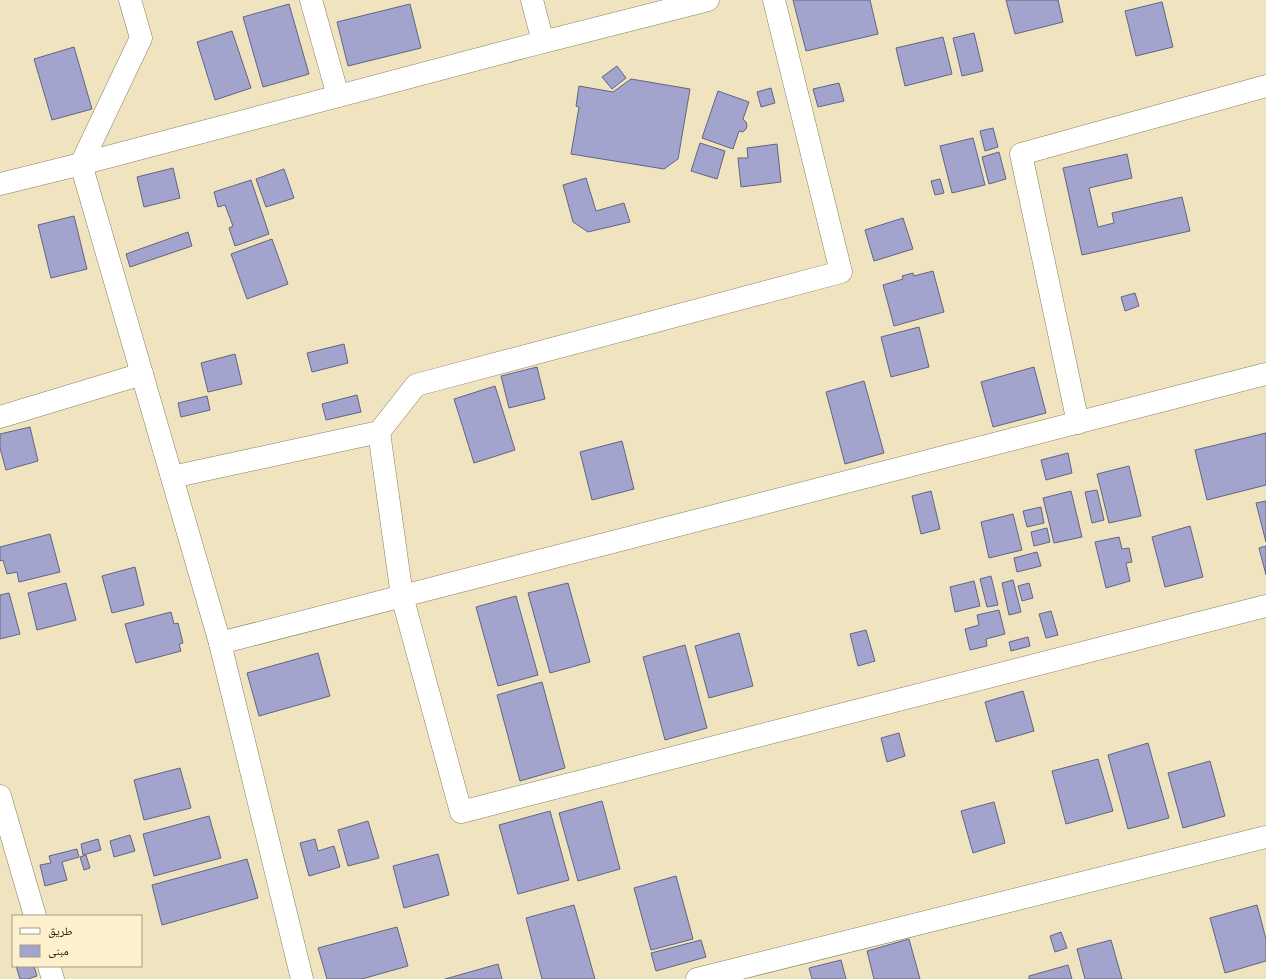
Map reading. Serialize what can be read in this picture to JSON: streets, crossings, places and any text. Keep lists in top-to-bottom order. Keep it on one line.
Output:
{"legend":["طريق","مبنى"]}
